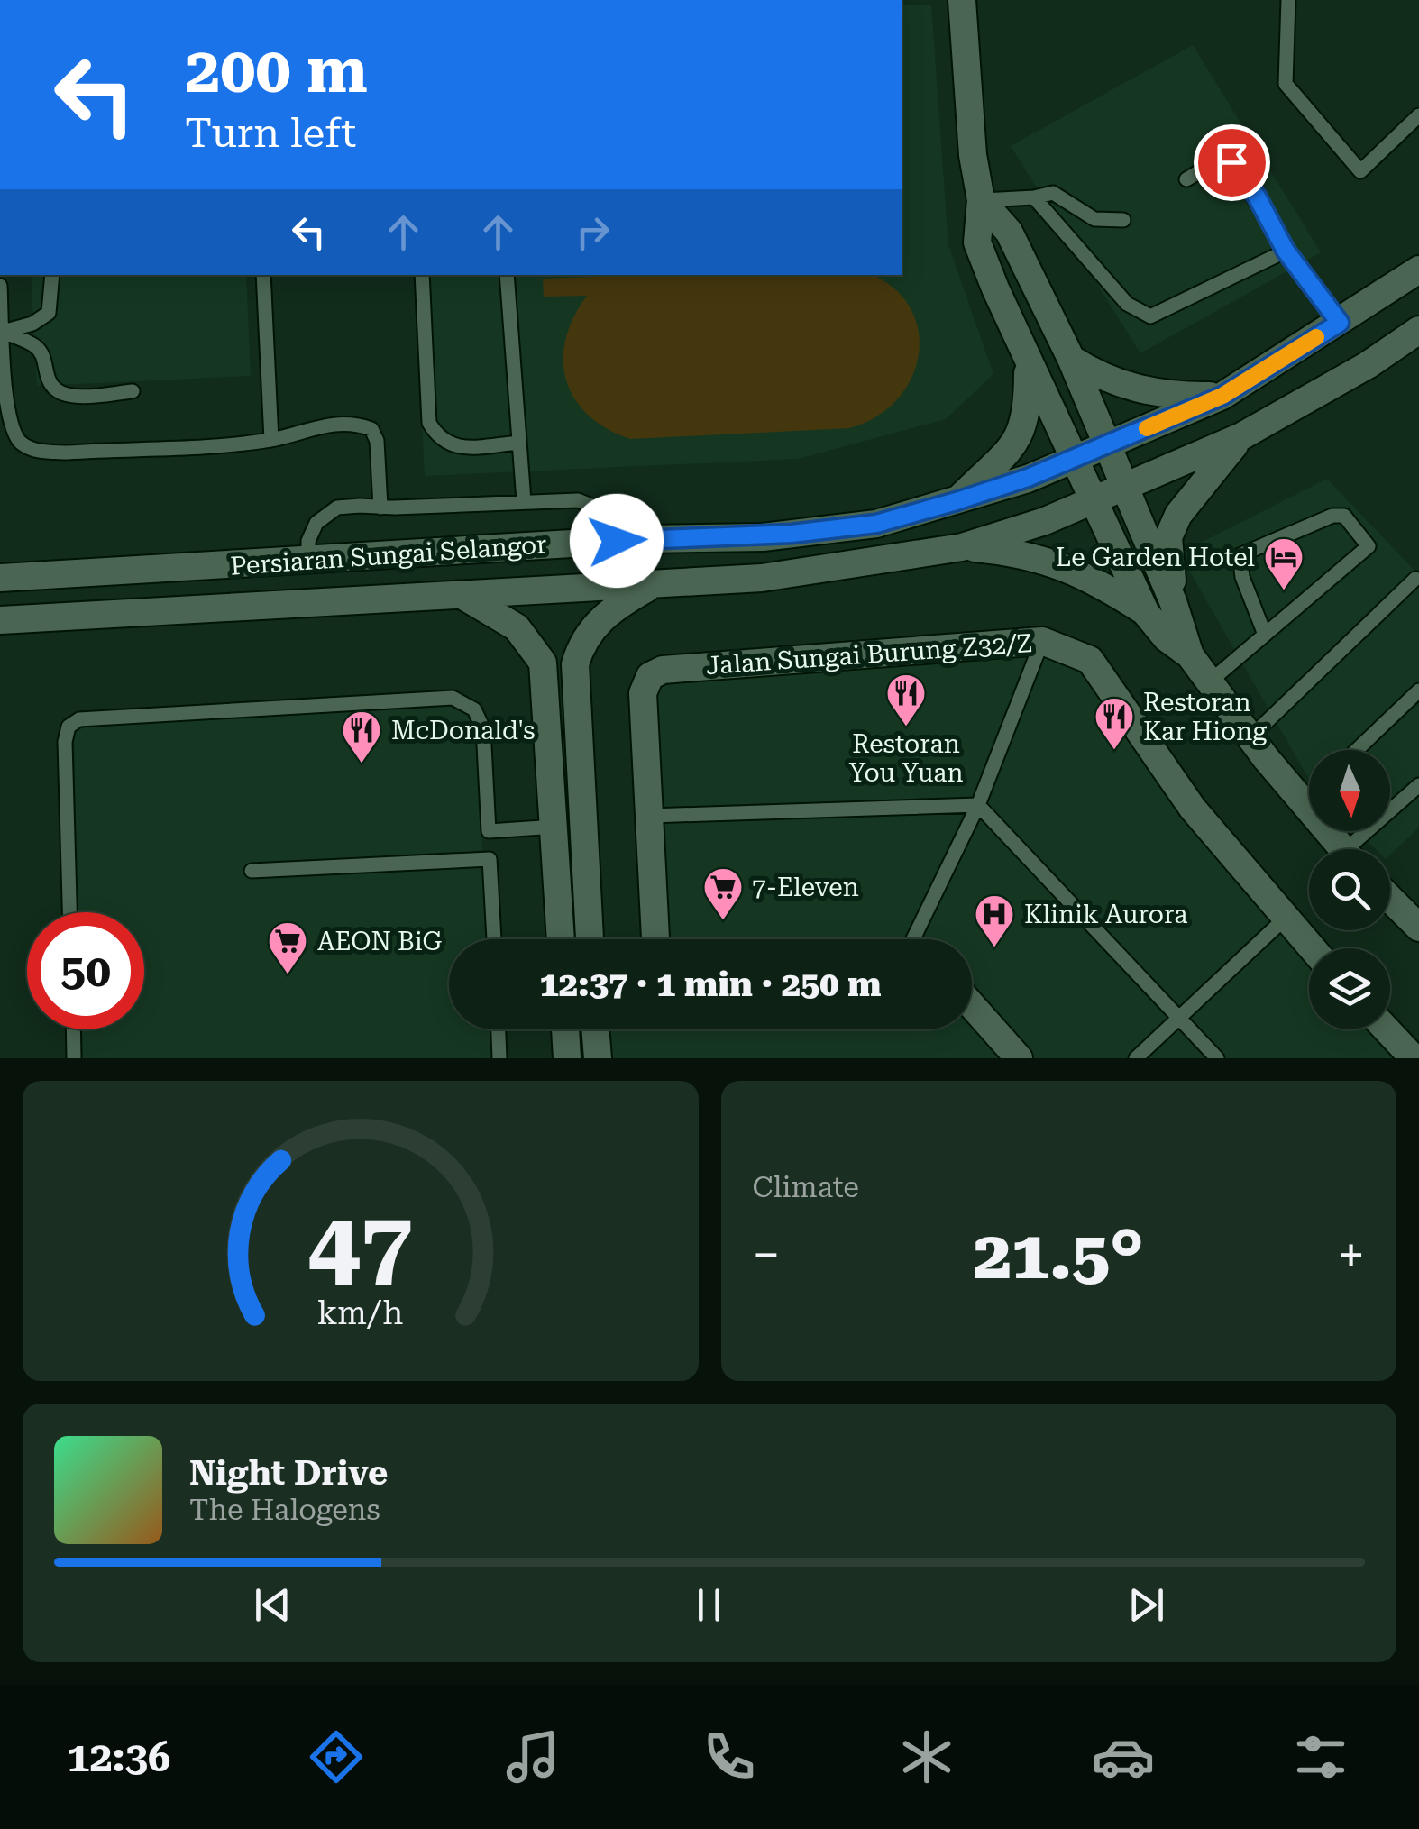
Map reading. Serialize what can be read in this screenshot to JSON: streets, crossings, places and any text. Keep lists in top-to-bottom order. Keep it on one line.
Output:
{"streets":{"main road":["Persiaran Sungai Selangor","Jalan Sungai Burung Z32/Z"]},"places":{"hotel":["Le Garden Hotel"],"restaurant":["Restoran You Yuan","Restoran Kar Hiong","McDonald's"],"supermarket":["7-Eleven","AEON BiG"],"hospital":["Klinik Aurora"]},"north":"bottom","page":{"turn":["200 m","Turn left"],"limit":"50","trip":"12:37 · 1 min · 250 m","tile":"Climate","heat":["−","21.5°","+"],"song":["Night Drive","The Halogens"],"tabs":"12:36","gauge":["47","km/h"]}}
